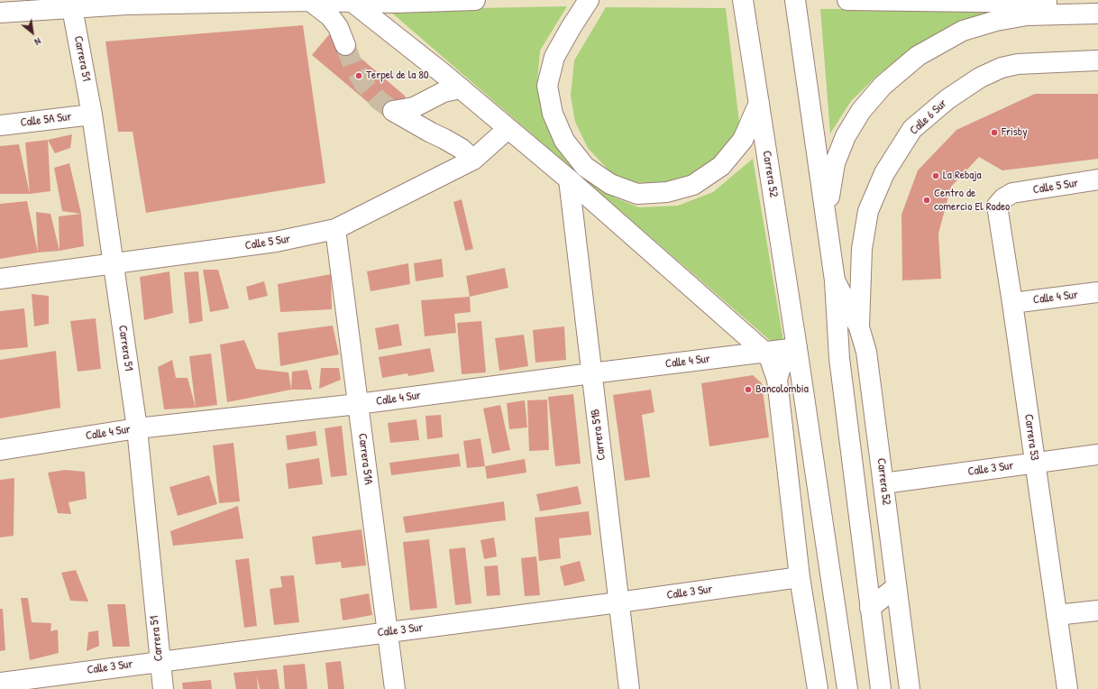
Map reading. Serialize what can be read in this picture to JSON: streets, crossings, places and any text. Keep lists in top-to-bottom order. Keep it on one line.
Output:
{"streets":{"street":["Carrera 51","Calle 6 Sur","Calle 5A Sur","Carrera 52","Calle 5 Sur","Calle 4 Sur","Carrera 51B","Carrera 53","Carrera 51A","Calle 3 Sur"]},"crossings":[["Carrera 51","Calle 5A Sur"],["Carrera 51","Calle 5 Sur"],["Carrera 51","Calle 4 Sur"],["Carrera 51","Calle 3 Sur"],["Calle 6 Sur","Carrera 52"],["Carrera 52","Calle 4 Sur"],["Carrera 52","Calle 3 Sur"],["Calle 5 Sur","Carrera 53"],["Calle 5 Sur","Carrera 51A"],["Calle 4 Sur","Carrera 51B"],["Calle 4 Sur","Carrera 53"],["Calle 4 Sur","Carrera 51A"],["Carrera 51B","Calle 3 Sur"],["Carrera 53","Calle 3 Sur"],["Carrera 51A","Calle 3 Sur"]],"places":["Terpel de la 80","Frisby","La Rebaja","Centro de comercio El Rodeo","Bancolombia"],"north":"bottom right"}
